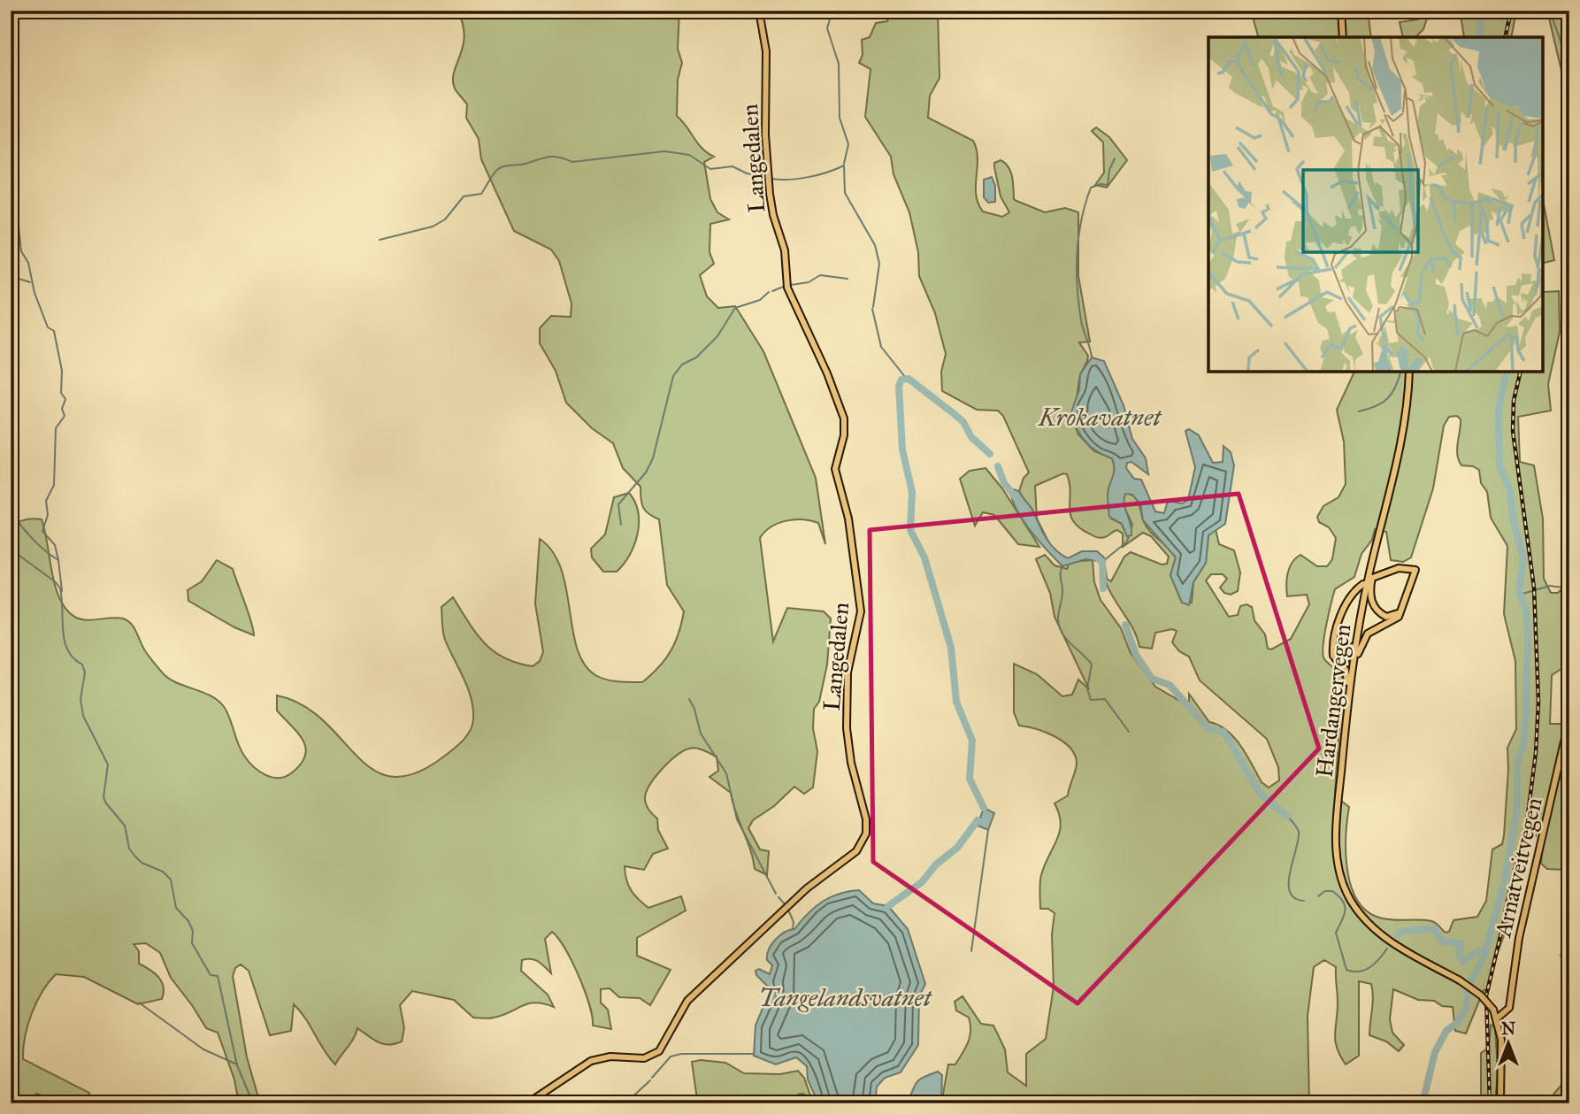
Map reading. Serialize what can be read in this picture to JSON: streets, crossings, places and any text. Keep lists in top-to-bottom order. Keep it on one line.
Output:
{"streets":{"main road":["Langedalen","Hardangervegen","Arnatveitvegen"]},"crossings":[["Hardangervegen","Arnatveitvegen"]],"water":["Krokavatnet","Tangelandsvatnet"],"north":"top"}
